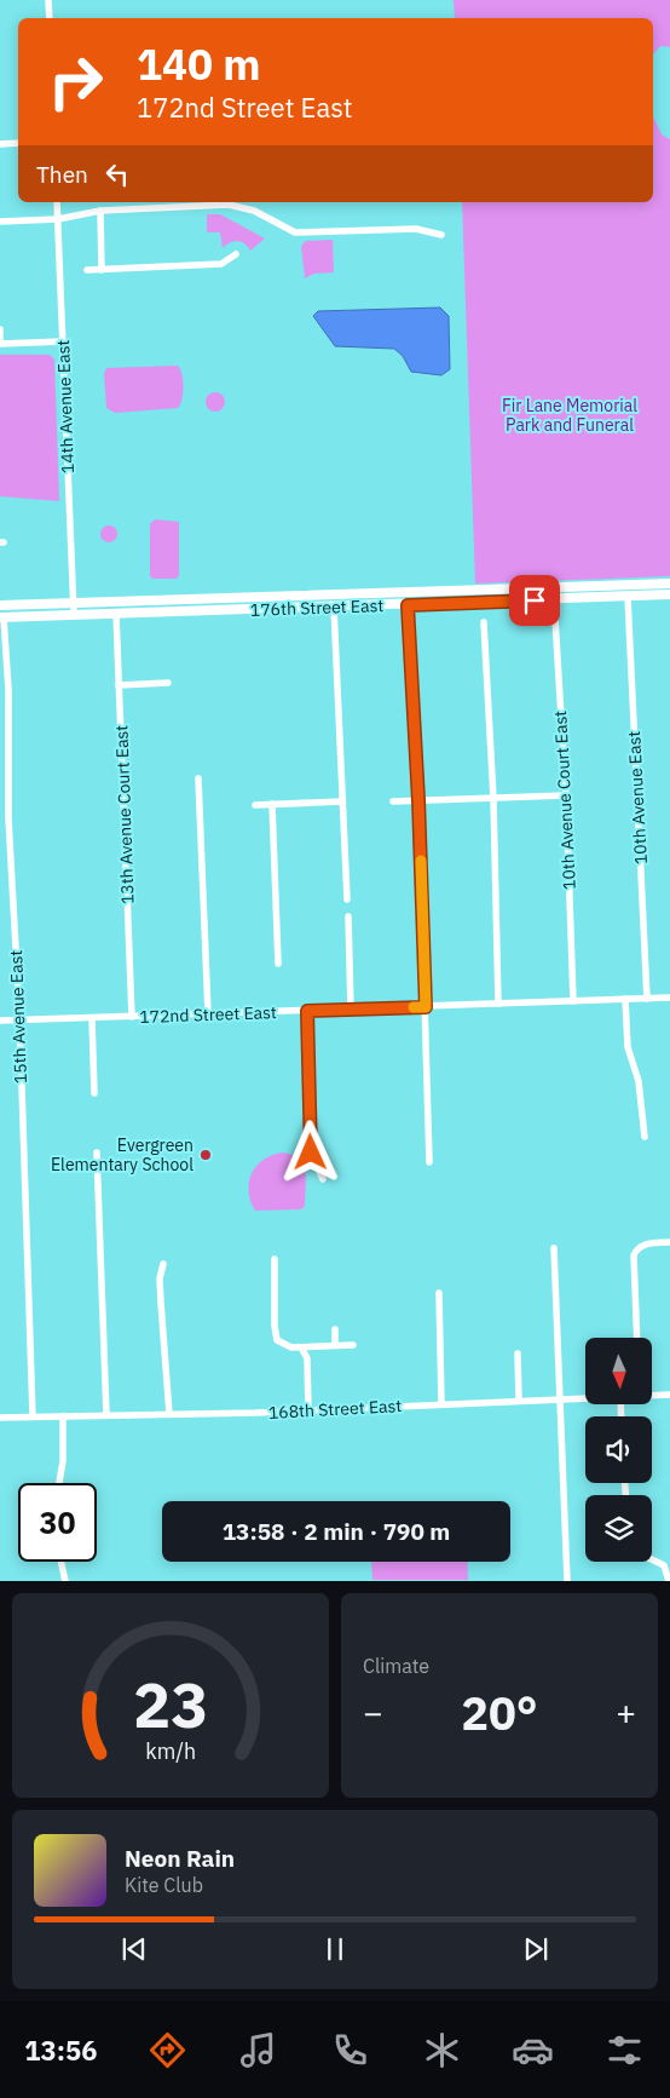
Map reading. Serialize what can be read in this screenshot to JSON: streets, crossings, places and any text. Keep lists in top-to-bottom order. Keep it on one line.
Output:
{"streets":{"main road":["176th Street East"],"street":["14th Avenue East","10th Avenue East","10th Avenue Court East","13th Avenue Court East","172nd Street East","15th Avenue East","168th Street East"]},"crossings":[["14th Avenue East","176th Street East"],["176th Street East","10th Avenue East"],["176th Street East","10th Avenue Court East"],["176th Street East","13th Avenue Court East"],["176th Street East","15th Avenue East"],["10th Avenue East","172nd Street East"],["10th Avenue Court East","172nd Street East"],["13th Avenue Court East","172nd Street East"],["172nd Street East","15th Avenue East"],["15th Avenue East","168th Street East"]],"parks":["Fir Lane Memorial Park and Funeral"],"places":["Evergreen Elementary School"],"north":"bottom","page":{"turn":["140 m","172nd Street East"],"then":"Then","limit":"30","trip":"13:58 · 2 min · 790 m","tile":"Climate","heat":["−","20°","+"],"song":["Neon Rain","Kite Club"],"tabs":"13:56","gauge":["23","km/h"]}}
